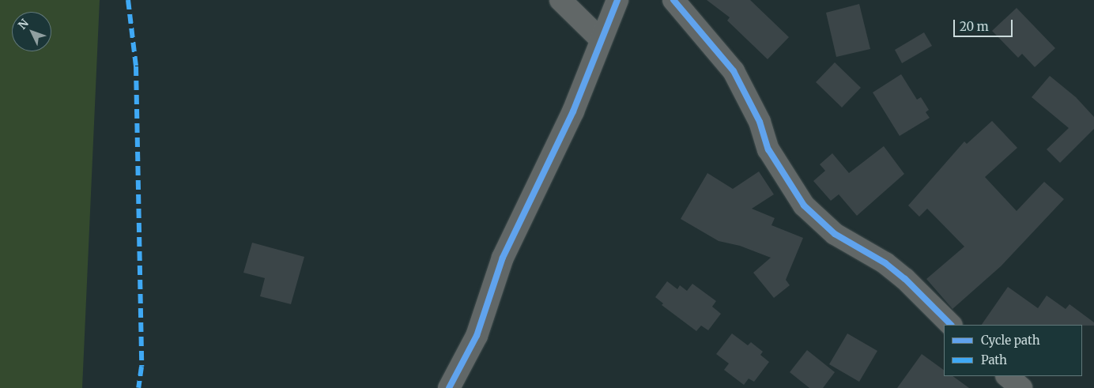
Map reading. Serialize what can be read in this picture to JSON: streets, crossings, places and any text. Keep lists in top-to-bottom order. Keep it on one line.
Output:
{"legend":["Cycle path","Path"],"scale_bar":"20 m","north":"top left"}
